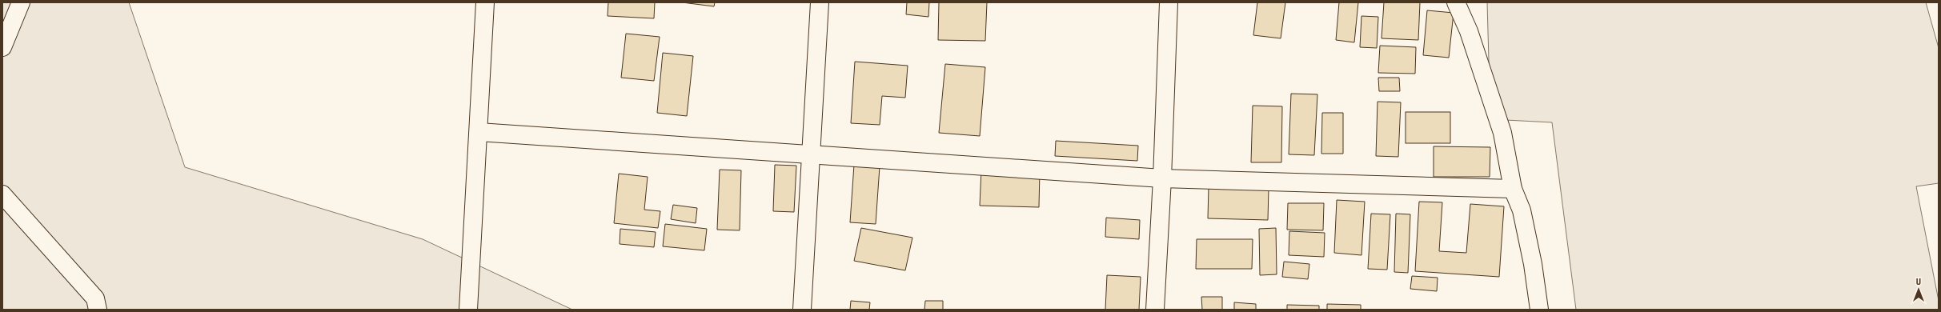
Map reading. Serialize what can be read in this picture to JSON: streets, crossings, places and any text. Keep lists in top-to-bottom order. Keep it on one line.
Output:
{"north":"top"}
